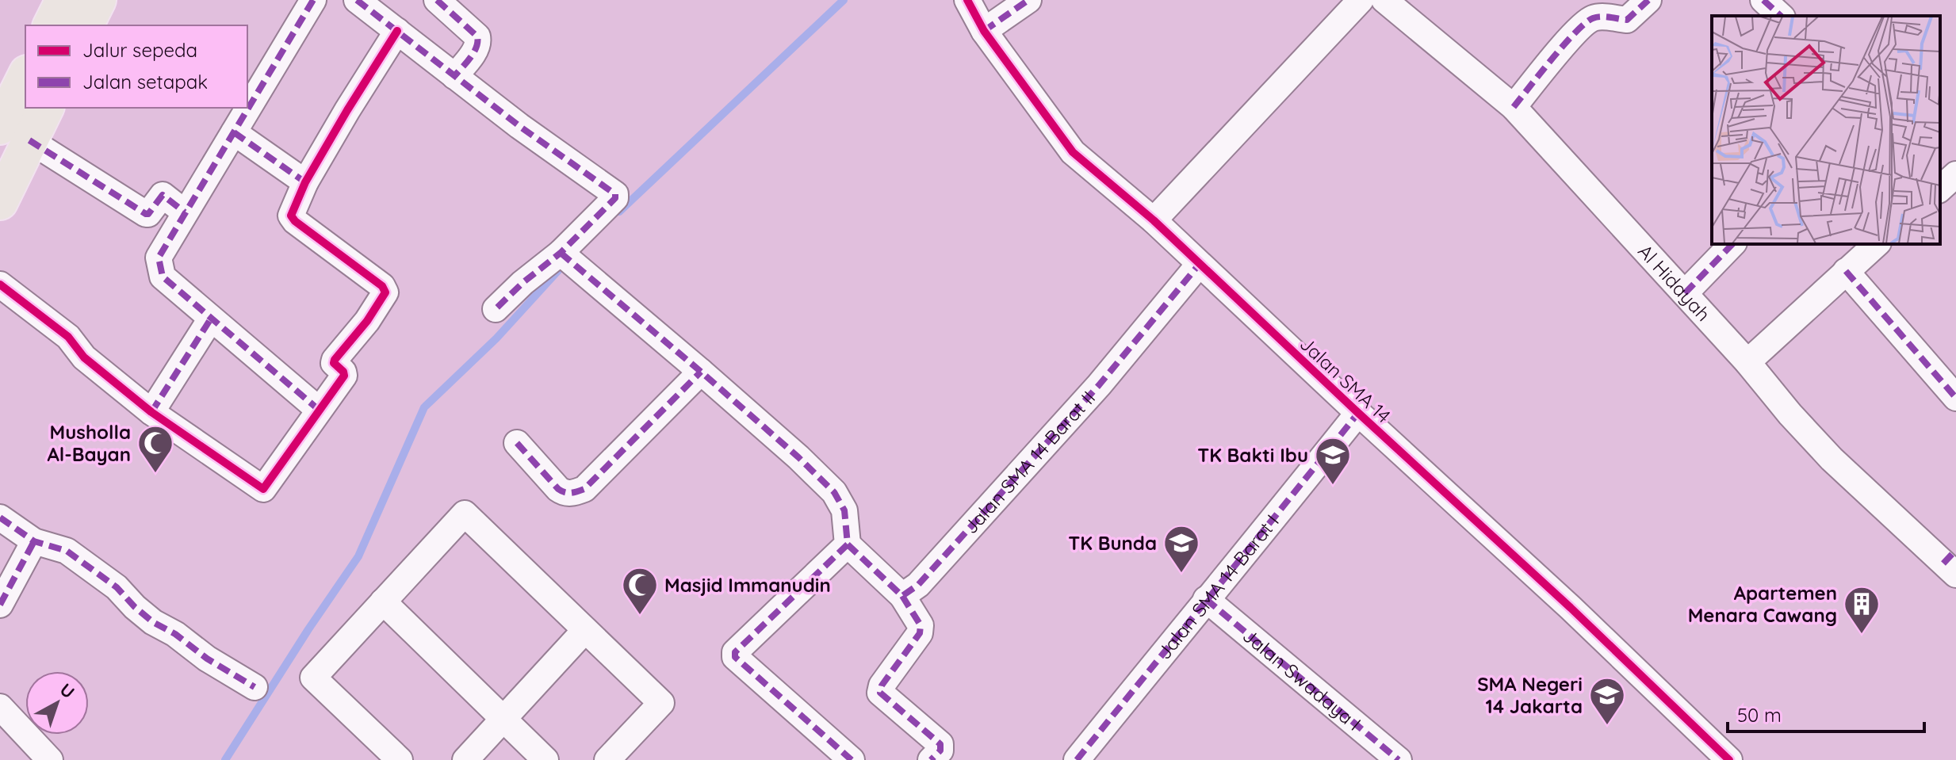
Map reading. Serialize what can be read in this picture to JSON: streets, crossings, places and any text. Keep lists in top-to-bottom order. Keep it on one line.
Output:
{"streets":{"street":["Al Hidayah","Jalan SMA 14","Jalan SMA 14 Barat II","Jalan SMA 14 Barat I","Jalan Swadaya I"]},"crossings":[["Jalan SMA 14","Jalan SMA 14 Barat II"],["Jalan SMA 14","Jalan SMA 14 Barat I"],["Jalan SMA 14 Barat I","Jalan Swadaya I"]],"places":{"mosque":["Musholla Al-Bayan","Masjid Immanudin"],"school or university":["TK Bakti Ibu","TK Bunda","SMA Negeri 14 Jakarta"],"building":["Apartemen Menara Cawang"]},"legend":["Jalur sepeda","Jalan setapak"],"scale_bar":"50 m","north":"top right"}
